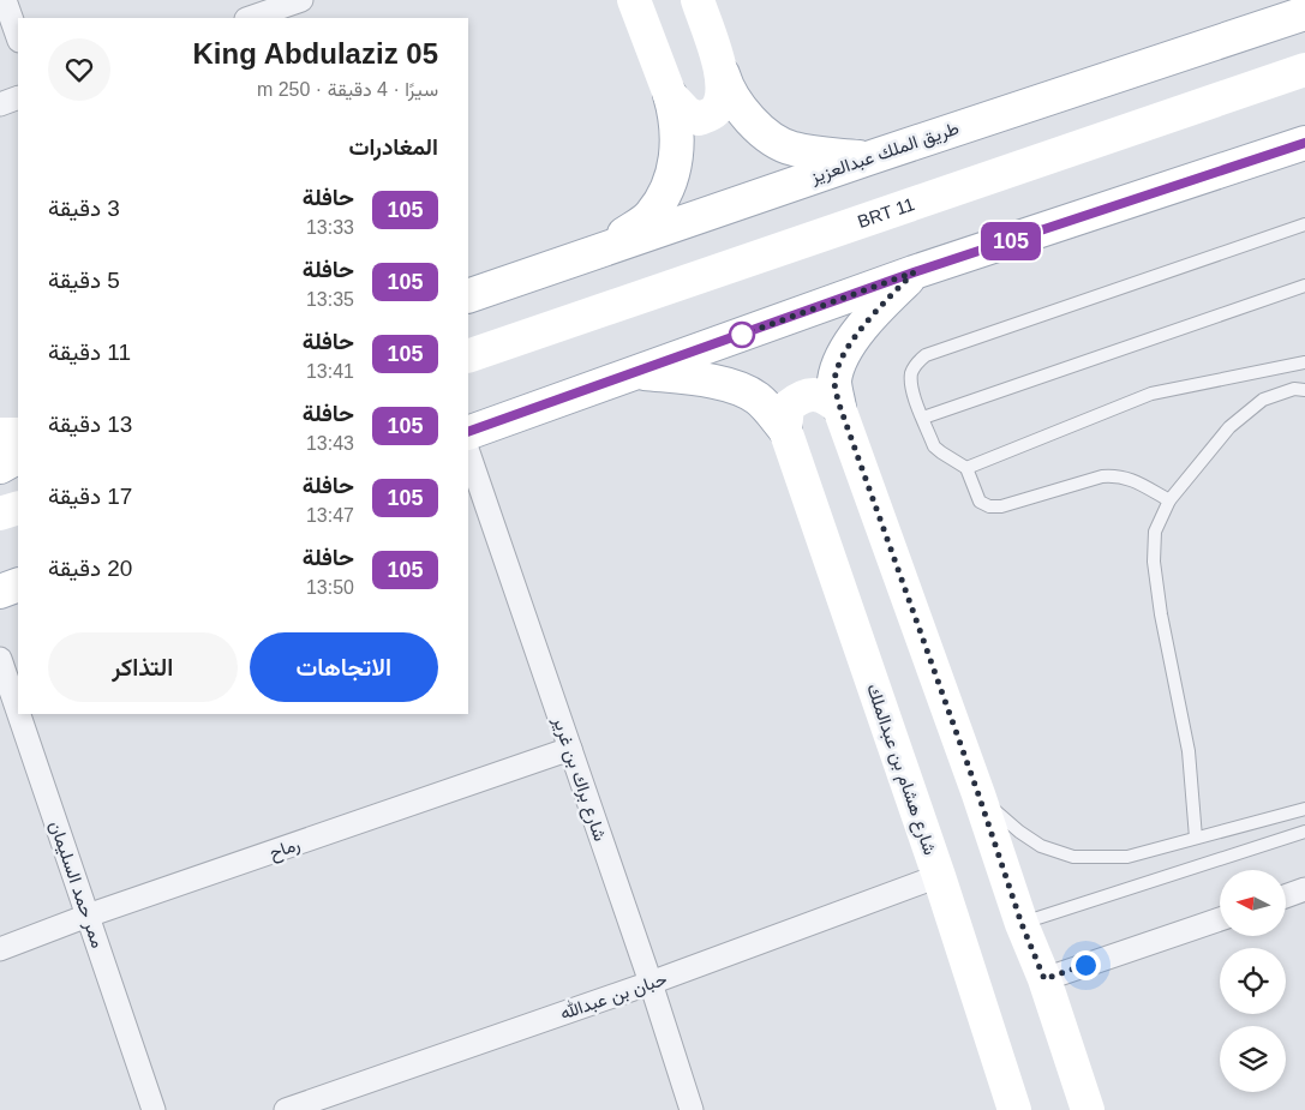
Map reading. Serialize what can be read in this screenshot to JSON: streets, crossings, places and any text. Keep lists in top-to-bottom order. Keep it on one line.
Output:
{"streets":{"main road":["طريق الملك عبدالعزيز","BRT 11","شارع هشام بن عبدالملك"],"street":["شارع براك بن غرير","رماح","ممر حمد السليمان","حبان بن عبدالله"]},"crossings":[["شارع هشام بن عبدالملك","حبان بن عبدالله"],["شارع براك بن غرير","رماح"],["شارع براك بن غرير","حبان بن عبدالله"],["رماح","ممر حمد السليمان"]],"lines":["bus line 105"],"north":"left","page":{"on_map":"105","heading":[["King Abdulaziz 05","سيرًا · 4 دقيقة · 250 m"],"المغادرات"],"list":[{"mark":"105","name":"حافلة","note":"13:33","value":"3 دقيقة"},{"mark":"105","name":"حافلة","note":"13:35","value":"5 دقيقة"},{"mark":"105","name":"حافلة","note":"13:41","value":"11 دقيقة"},{"mark":"105","name":"حافلة","note":"13:43","value":"13 دقيقة"},{"mark":"105","name":"حافلة","note":"13:47","value":"17 دقيقة"},{"mark":"105","name":"حافلة","note":"13:50","value":"20 دقيقة"}],"buttons":["الاتجاهات","التذاكر"]}}
